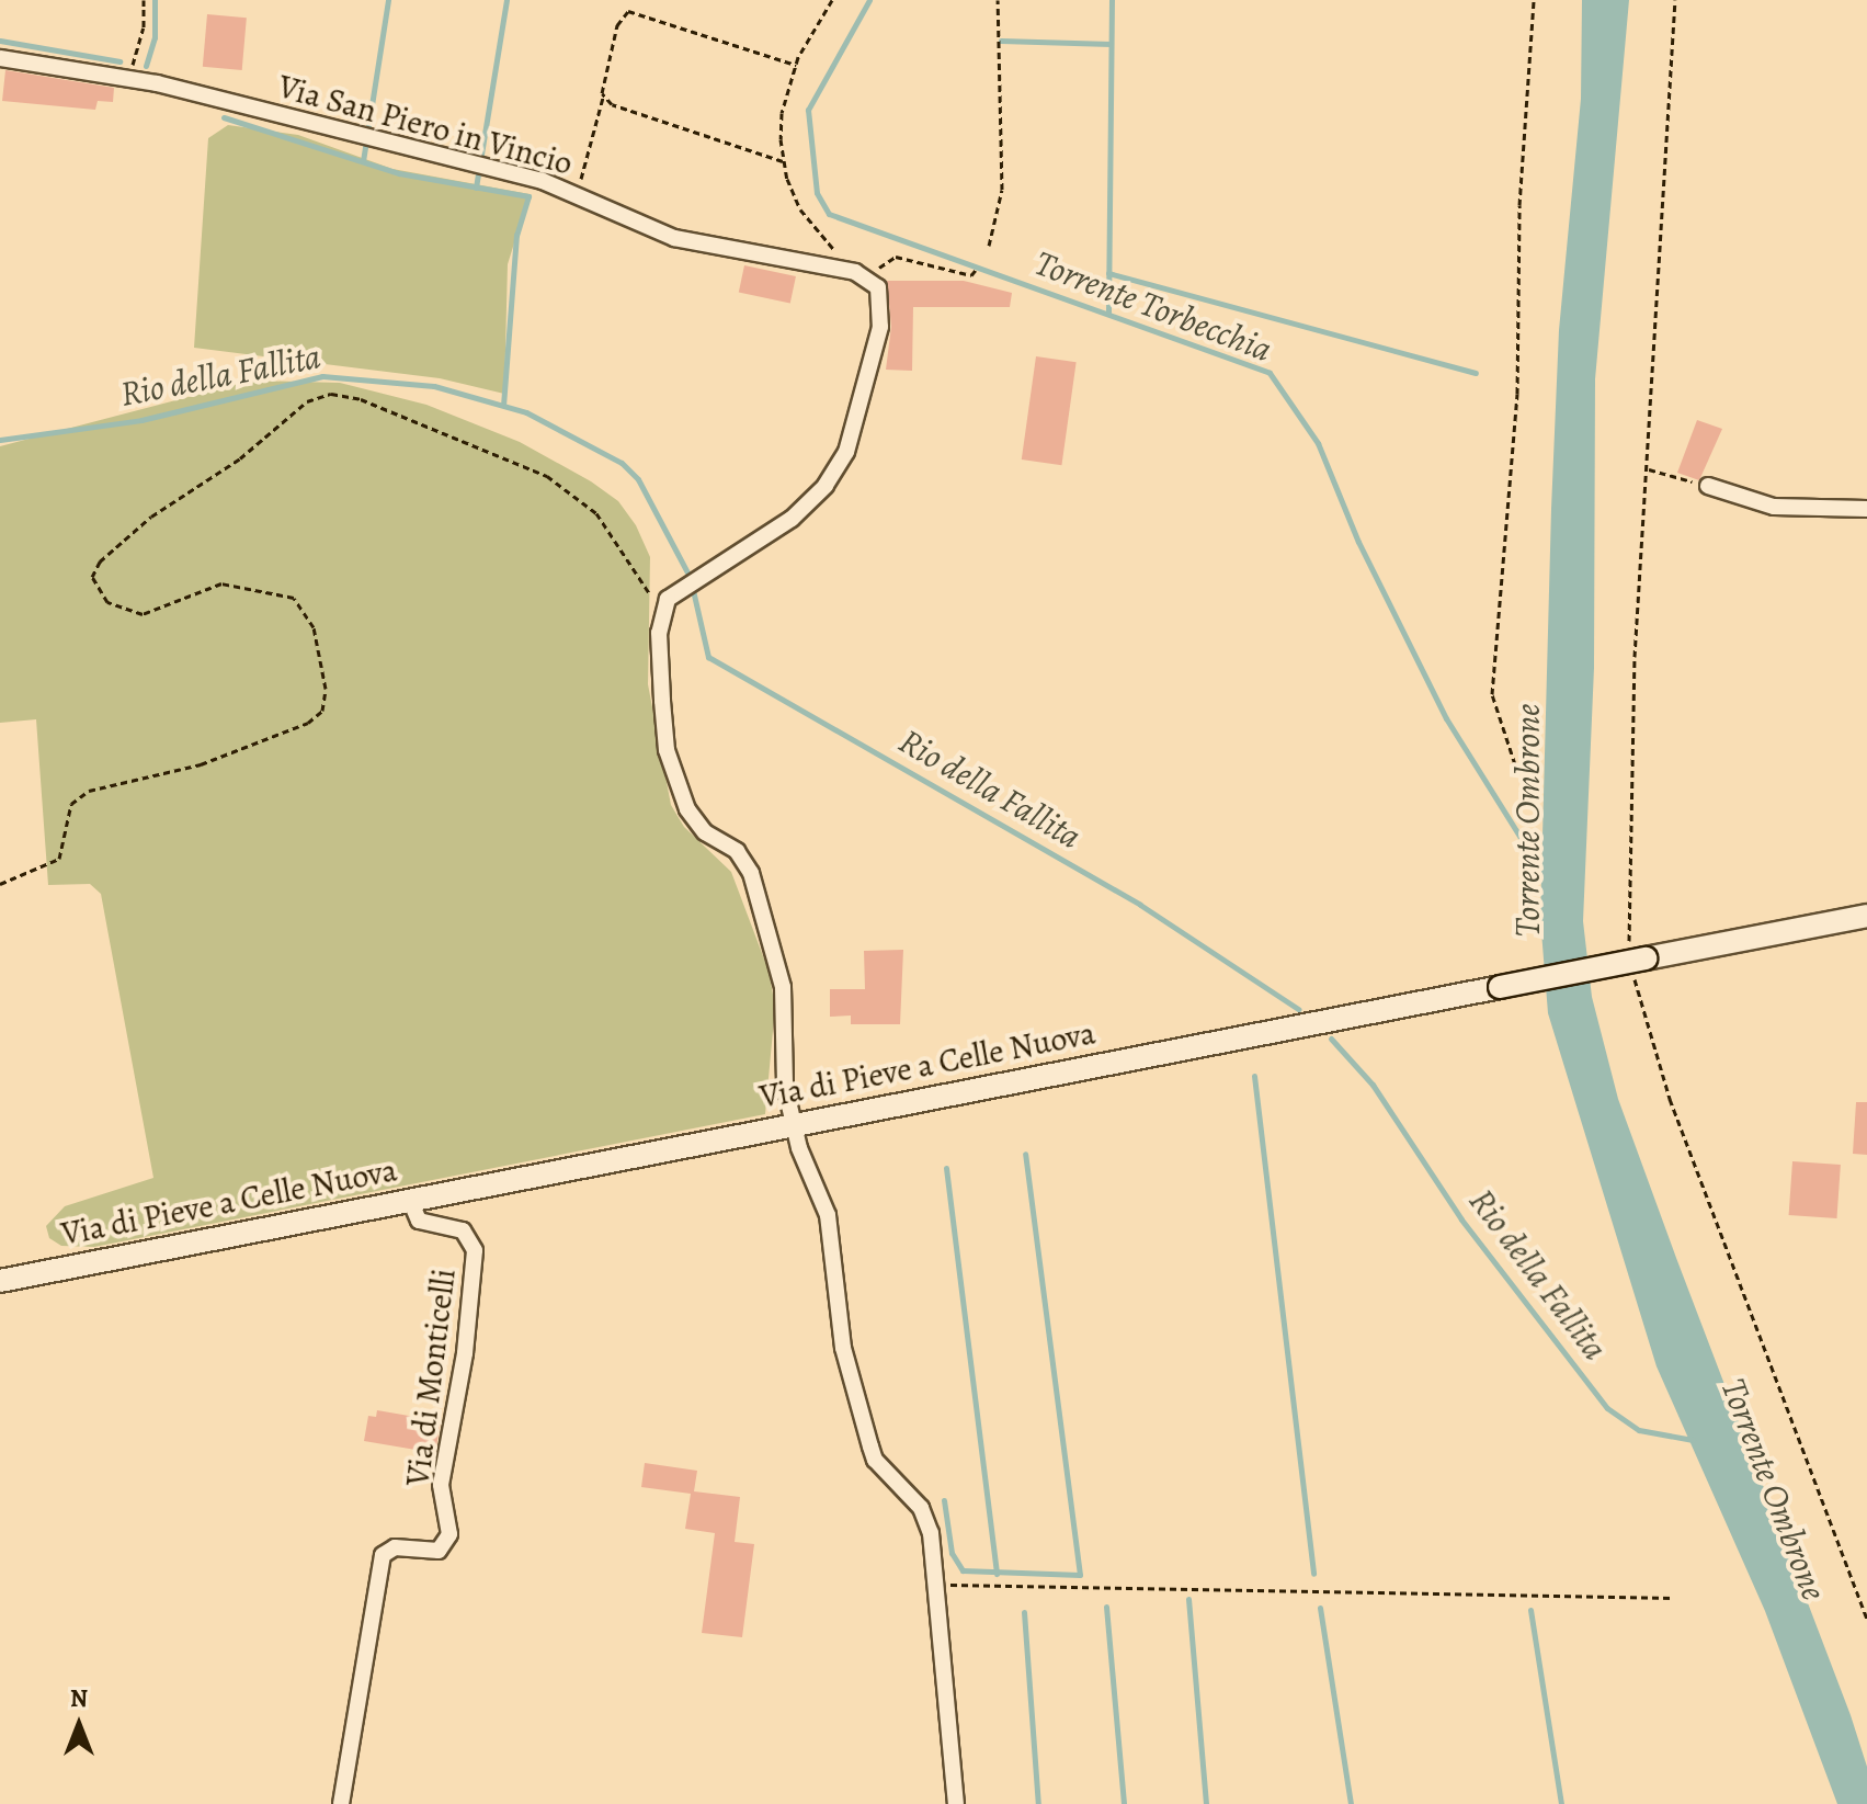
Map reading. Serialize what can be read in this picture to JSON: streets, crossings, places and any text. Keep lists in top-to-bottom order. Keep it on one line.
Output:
{"streets":{"main road":["Via di Pieve a Celle Nuova"],"street":["Via San Piero in Vincio","Via di Monticelli"]},"crossings":[["Via di Pieve a Celle Nuova","Via di Monticelli"]],"water":["Torrente Torbecchia","Rio della Fallita","Torrente Ombrone"],"north":"top"}
